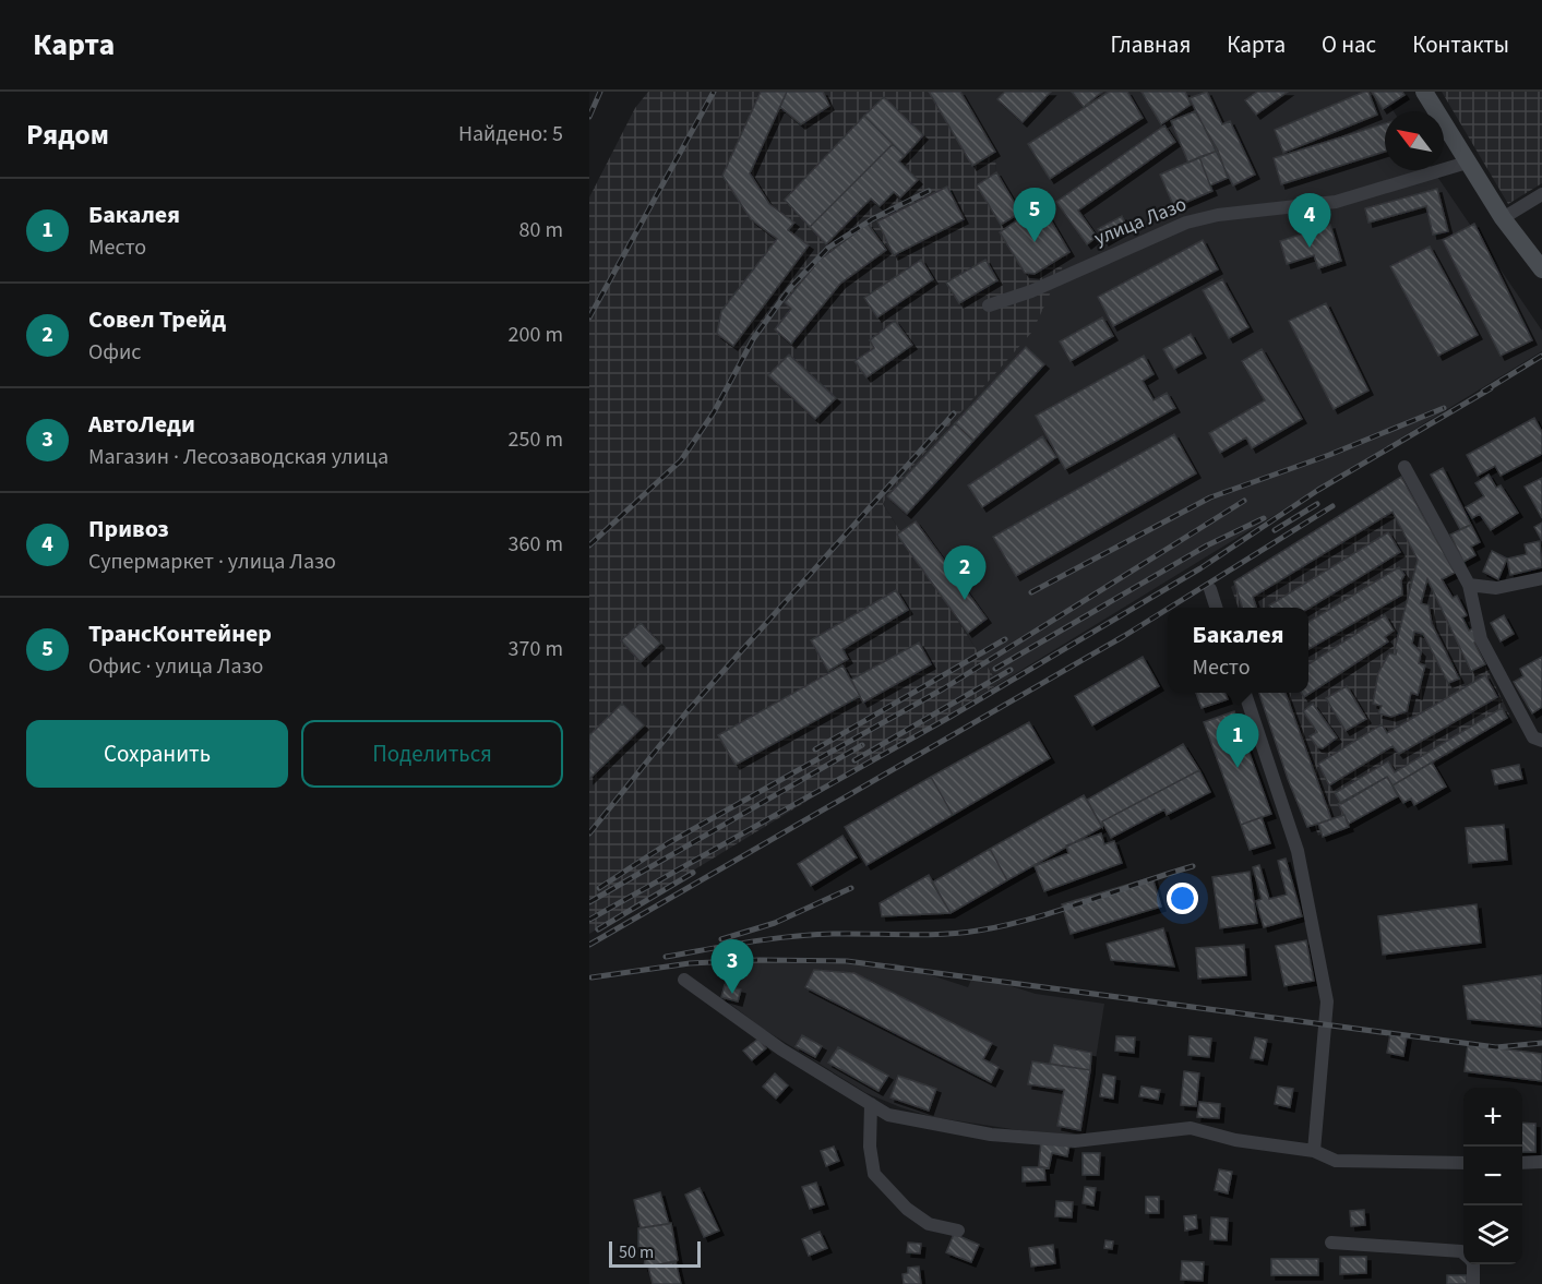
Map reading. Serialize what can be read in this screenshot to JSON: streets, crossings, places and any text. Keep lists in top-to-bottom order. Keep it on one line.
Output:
{"streets":{"street":["улица Лазо"]},"scale_bar":"50 m","north":"top left","page":{"header":"Карта","nav":["Главная","Карта","О нас","Контакты"],"heading":["Рядом","Найдено: 5"],"list":[{"mark":"1","name":"Бакалея","note":"Место","value":"80 m"},{"mark":"2","name":"Совел Трейд","note":"Офис","value":"200 m"},{"mark":"3","name":"АвтоЛеди","note":"Магазин · Лесозаводская улица","value":"250 m"},{"mark":"4","name":"Привоз","note":"Супермаркет · улица Лазо","value":"360 m"},{"mark":"5","name":"ТрансКонтейнер","note":"Офис · улица Лазо","value":"370 m"}],"pins":["5","4","2","1","3"],"popup":["Бакалея","Место"],"buttons":["Сохранить","Поделиться"],"map_buttons":["+","−"],"scale":"50 m"}}
